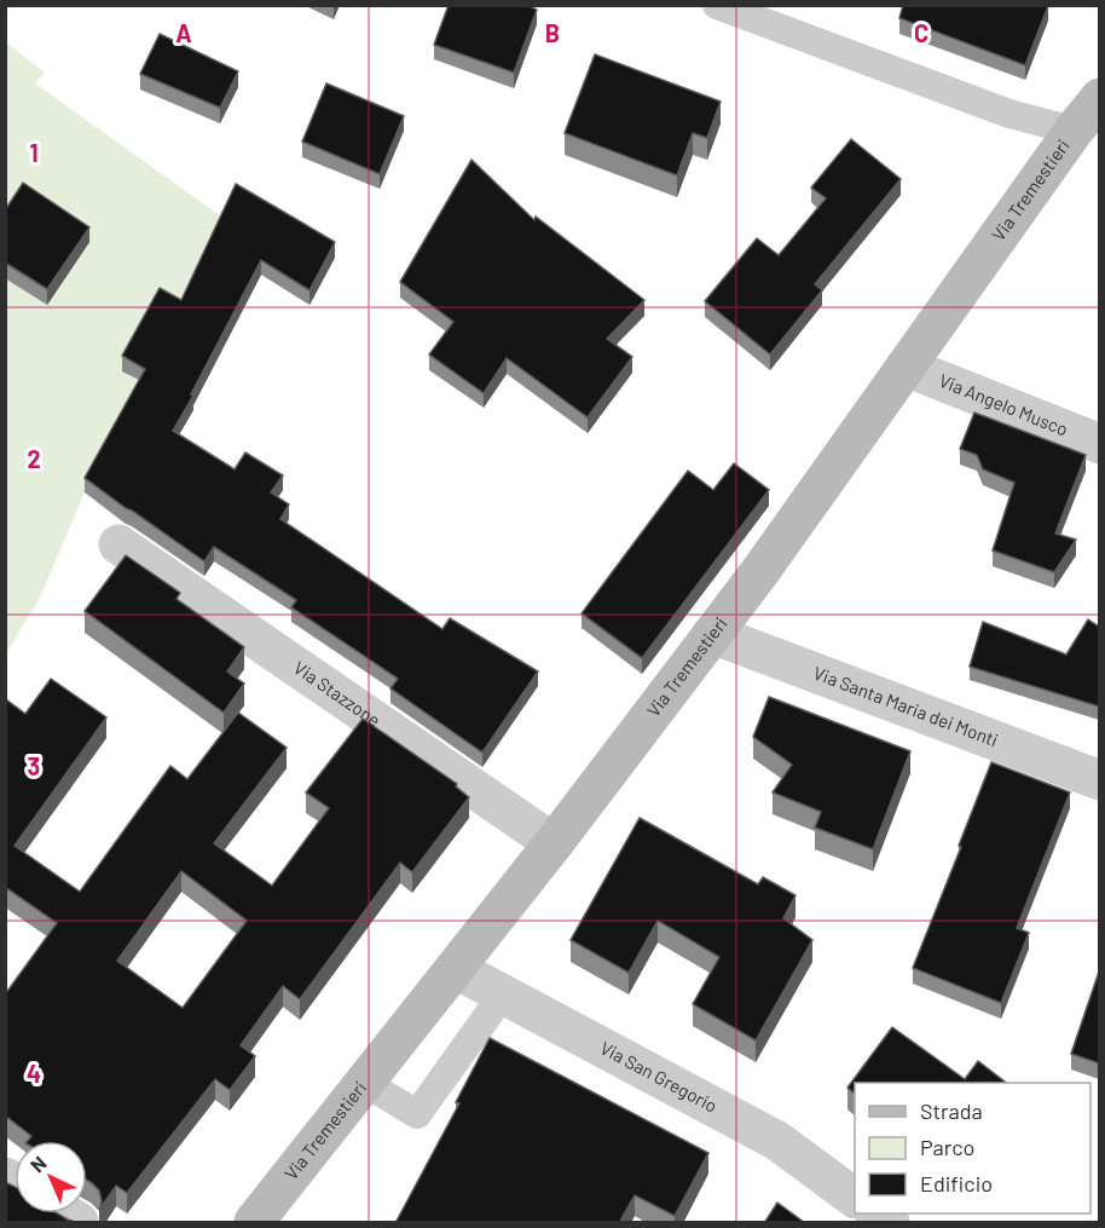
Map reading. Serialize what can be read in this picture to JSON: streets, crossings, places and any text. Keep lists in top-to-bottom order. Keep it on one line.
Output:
{"streets":{"main road":["Via Tremestieri"],"street":["Via Angelo Musco","Via Stazzone","Via Santa Maria dei Monti","Via San Gregorio"]},"crossings":[["Via Tremestieri","Via Angelo Musco"],["Via Tremestieri","Via Stazzone"],["Via Tremestieri","Via Santa Maria dei Monti"],["Via Tremestieri","Via San Gregorio"]],"legend":["Strada","Parco","Edificio"],"north":"top left","grid":{"columns":["A","B","C"],"rows":["1","2","3","4"]}}
